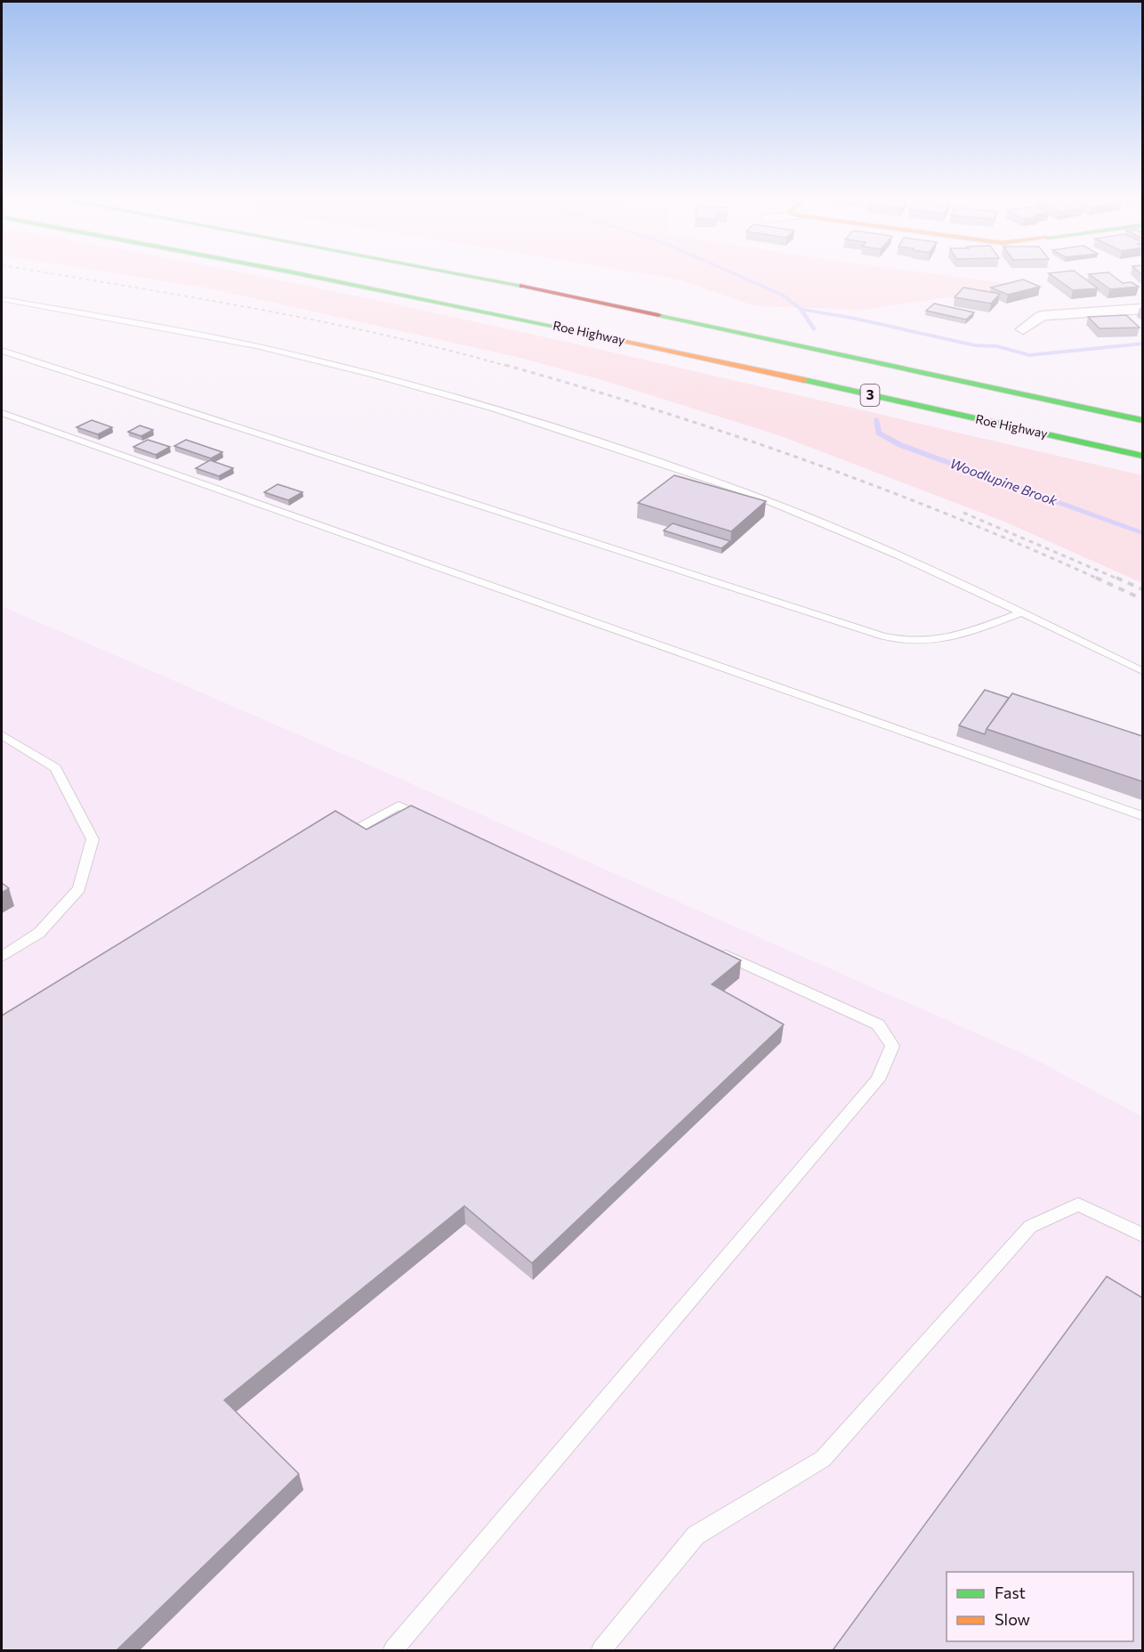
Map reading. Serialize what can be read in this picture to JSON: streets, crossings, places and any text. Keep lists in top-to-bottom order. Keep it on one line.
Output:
{"streets":{"main road":["Roe Highway","3"]},"water":["Woodlupine Brook"],"legend":["Fast","Slow"]}
